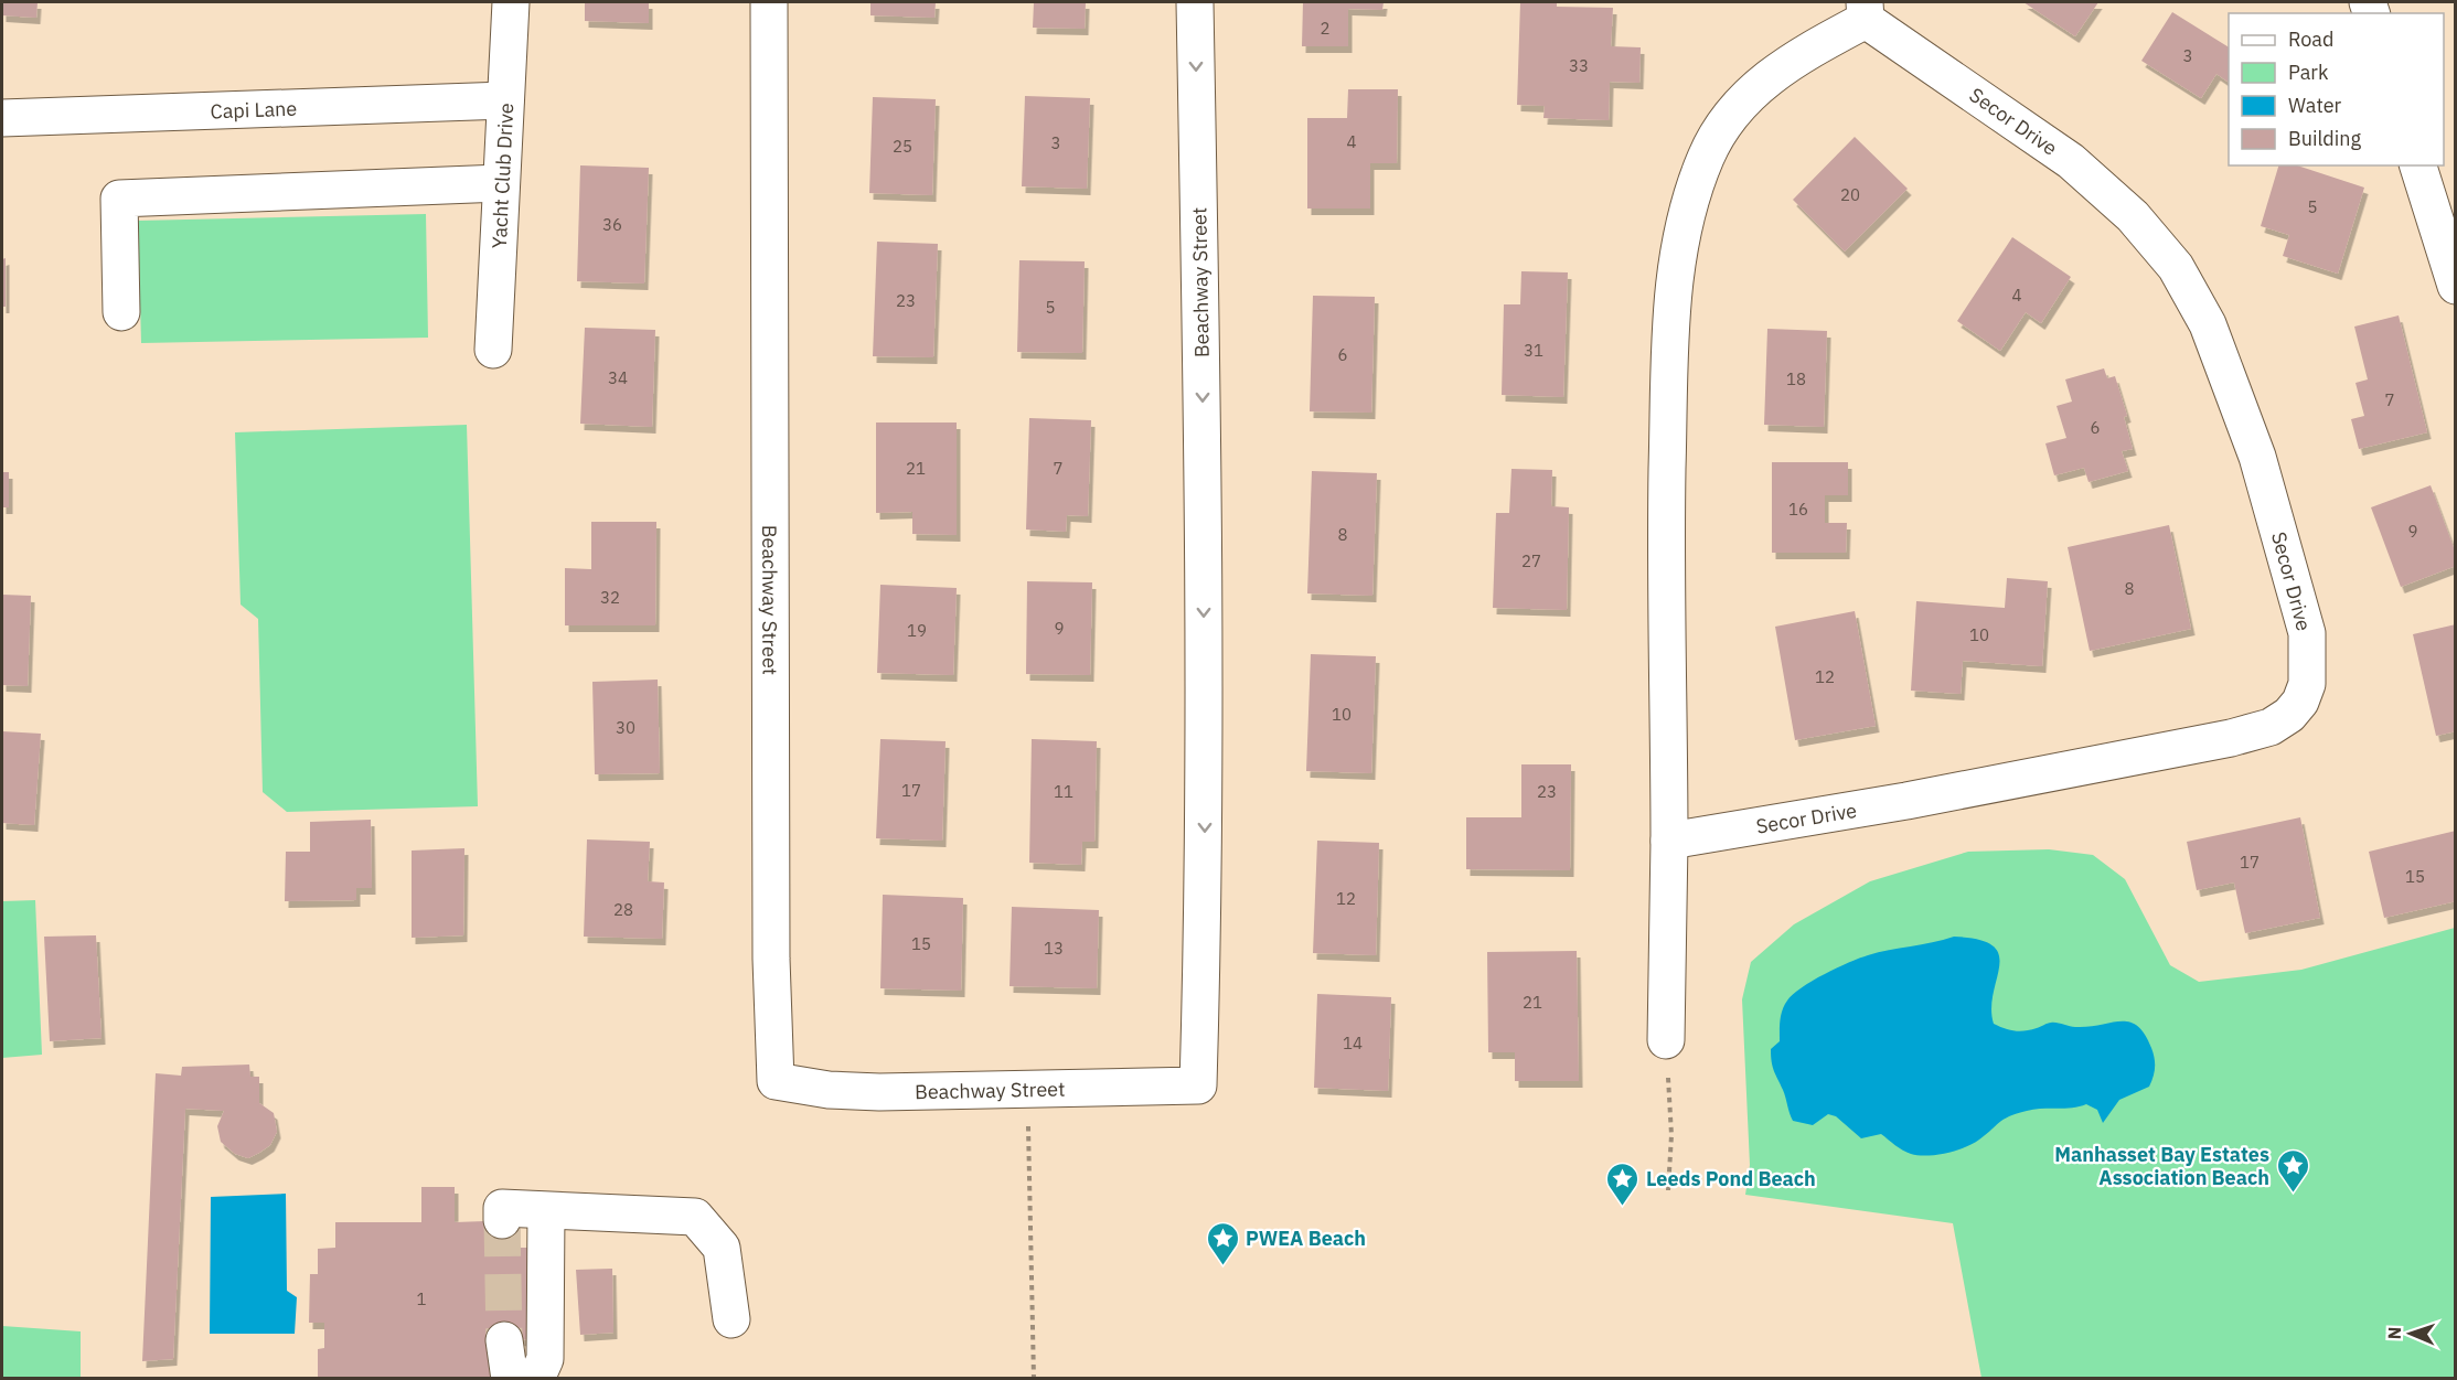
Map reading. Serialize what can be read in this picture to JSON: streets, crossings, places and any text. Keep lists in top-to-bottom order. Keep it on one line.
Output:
{"streets":{"street":["Capi Lane","Secor Drive","Yacht Club Drive","Beachway Street"]},"crossings":[["Capi Lane","Yacht Club Drive"]],"places":{"place":["Manhasset Bay Estates Association Beach","Leeds Pond Beach","PWEA Beach"]},"house_numbers":["2","3","33","4","3","25","20","5","36","4","23","5","31","6","34","18","7","6","21","7","16","9","8","27","8","32","9","19","10","12","10","30","17","11","23","17","15","12","28","15","13","21","14","1"],"legend":["Road","Park","Water","Building"],"north":"left"}
